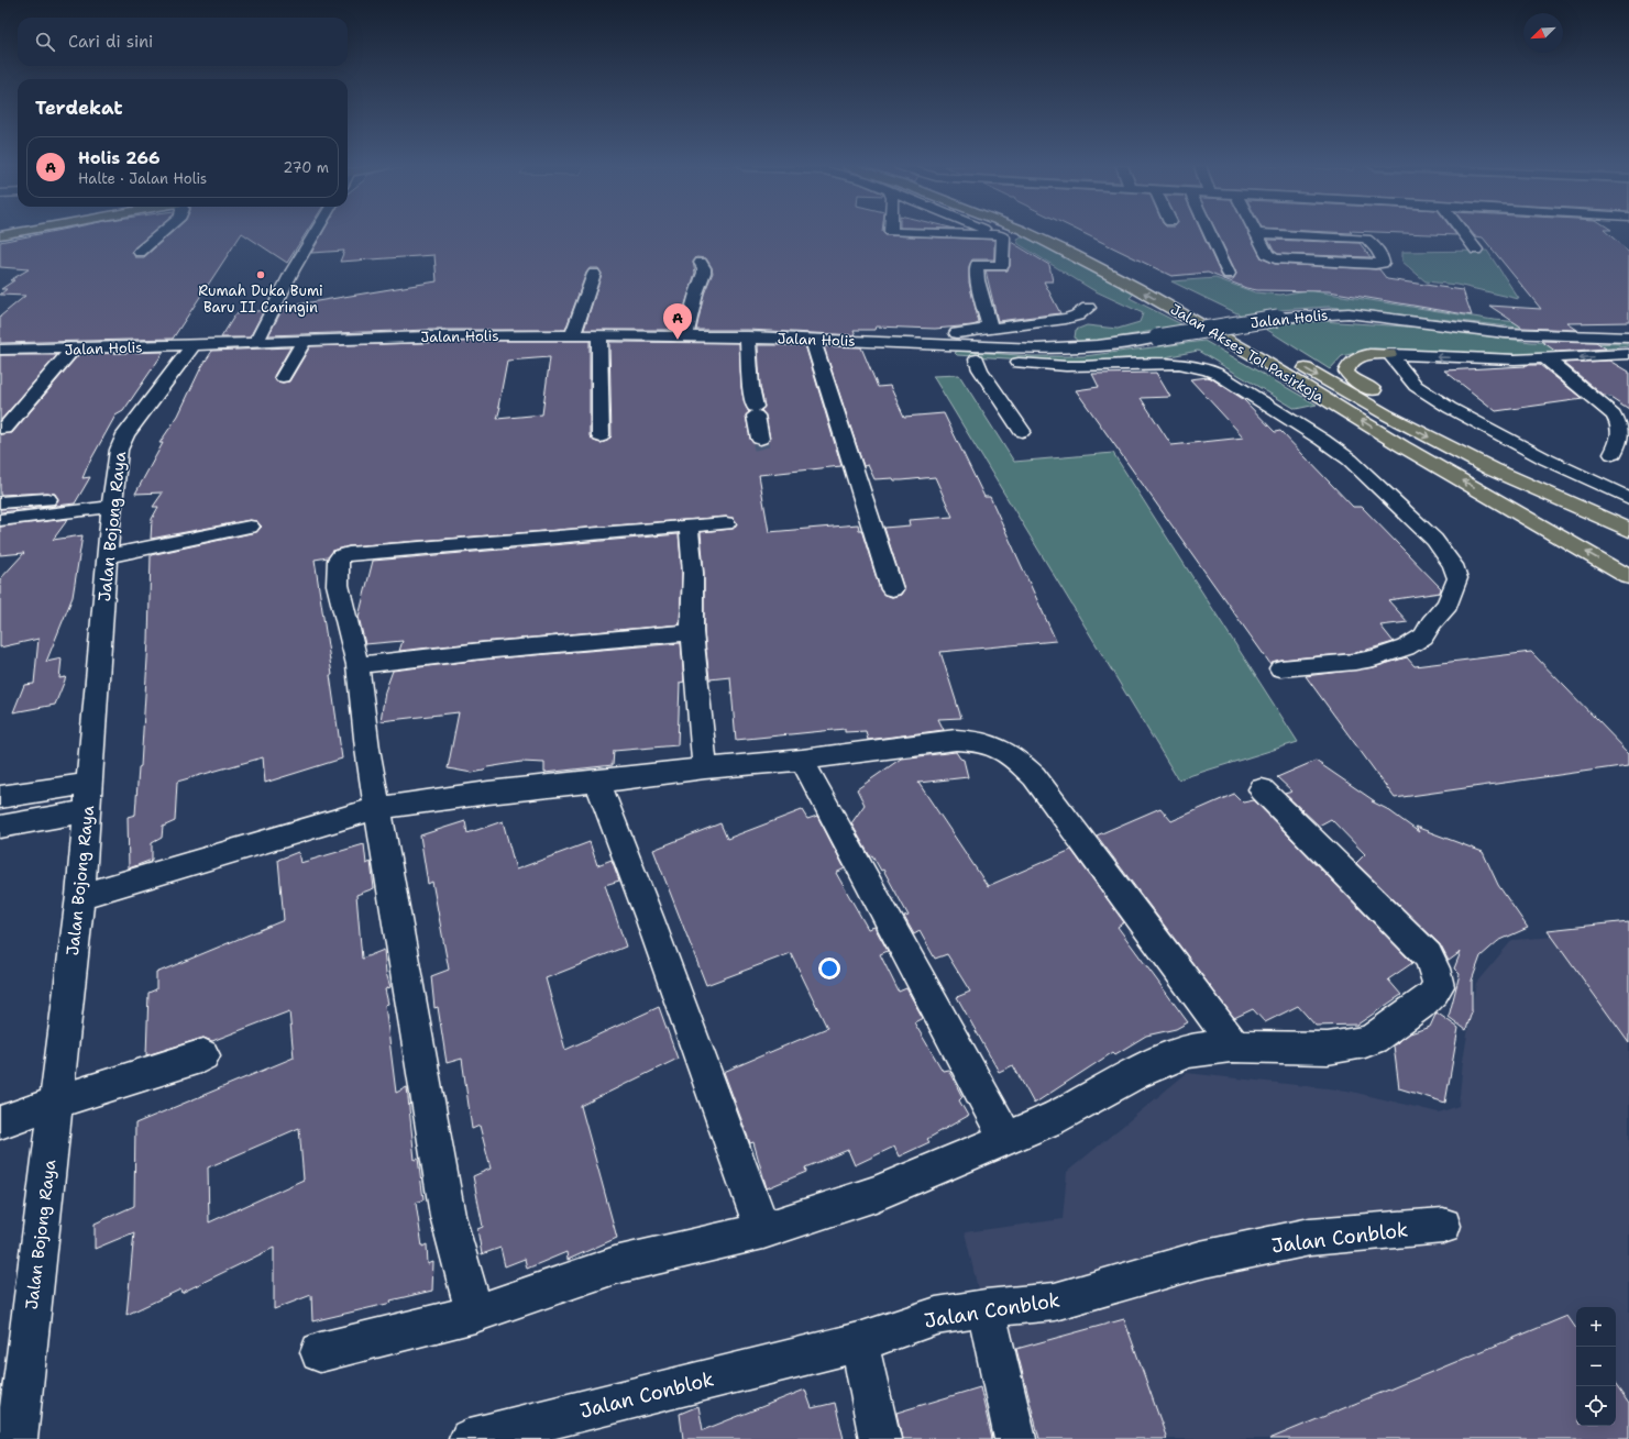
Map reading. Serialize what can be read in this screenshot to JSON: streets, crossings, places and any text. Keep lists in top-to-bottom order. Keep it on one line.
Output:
{"streets":{"highway":["Jalan Akses Tol Pasirkoja"],"street":["Jalan Holis","Jalan Bojong Raya","Jalan Conblok"]},"crossings":[["Jalan Holis","Jalan Bojong Raya"]],"places":["Rumah Duka Bumi Baru II Caringin"],"north":"bottom left","page":{"search":"Cari di sini","heading":"Terdekat","list":[{"mark":"A","name":"Holis 266","note":"Halte · Jalan Holis","value":"270 m"}],"pins":"A","map_buttons":["+","−"]}}
